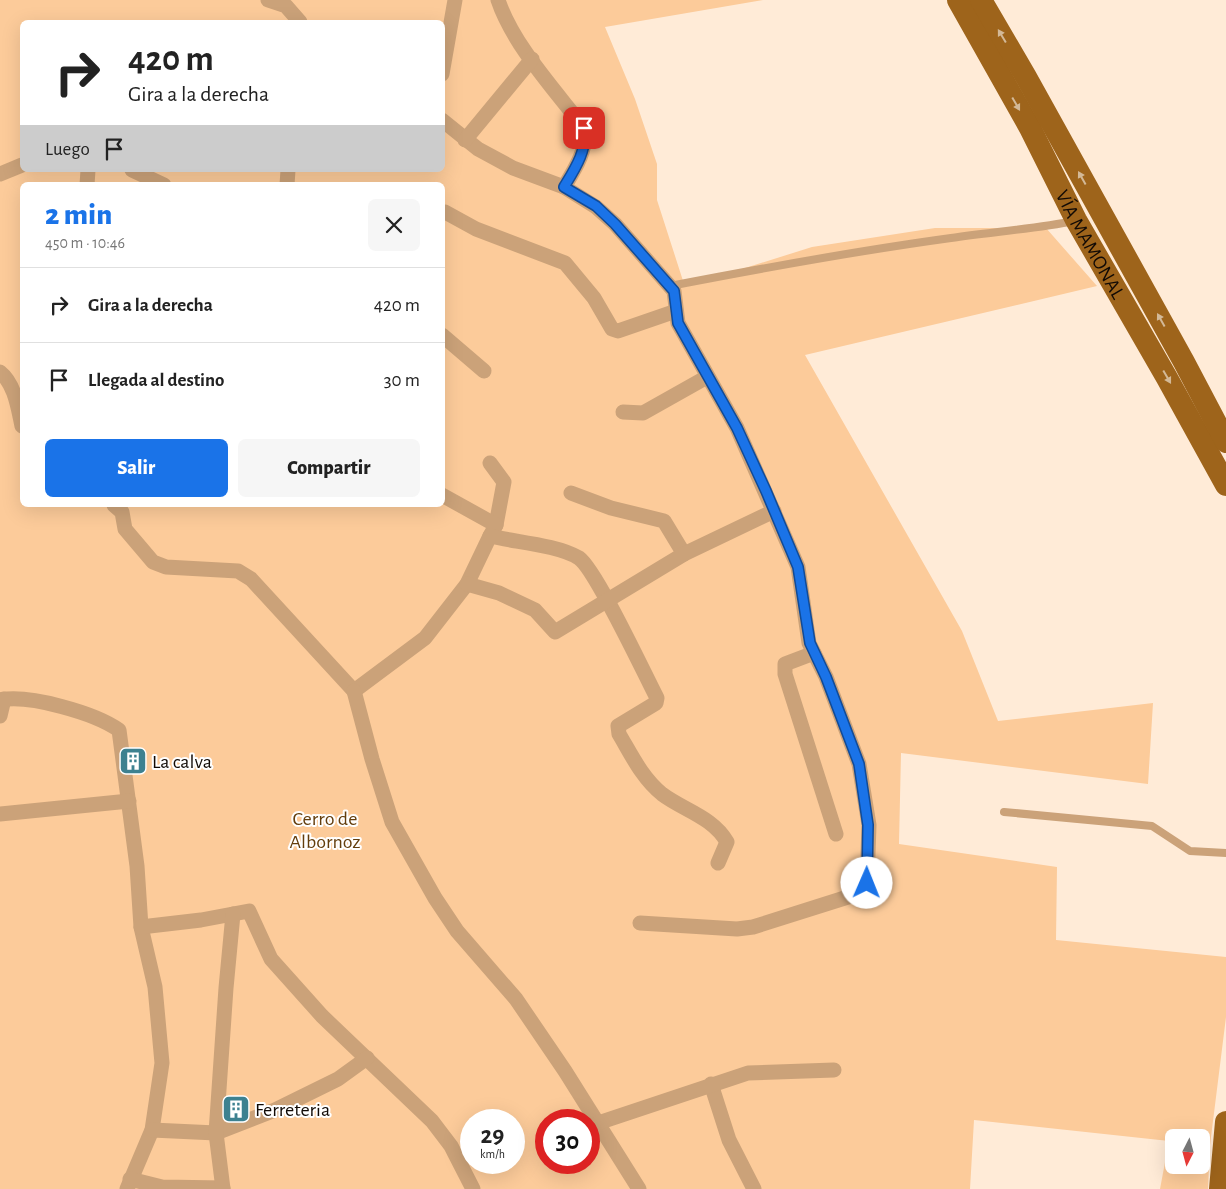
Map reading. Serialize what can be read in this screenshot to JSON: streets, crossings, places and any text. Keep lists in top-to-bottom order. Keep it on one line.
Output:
{"streets":{"main road":["VÍA MAMONAL"]},"parks":["Cerro de Albornoz"],"places":{"building":["La calva","Ferreteria"]},"north":"bottom","page":{"turn":["420 m","Gira a la derecha"],"then":"Luego","heading":["2 min","450 m · 10:46"],"list":[{"name":"Gira a la derecha","value":"420 m"},{"name":"Llegada al destino","value":"30 m"}],"buttons":["Salir","Compartir"],"speed":"29 km/h","limit":"30"}}
